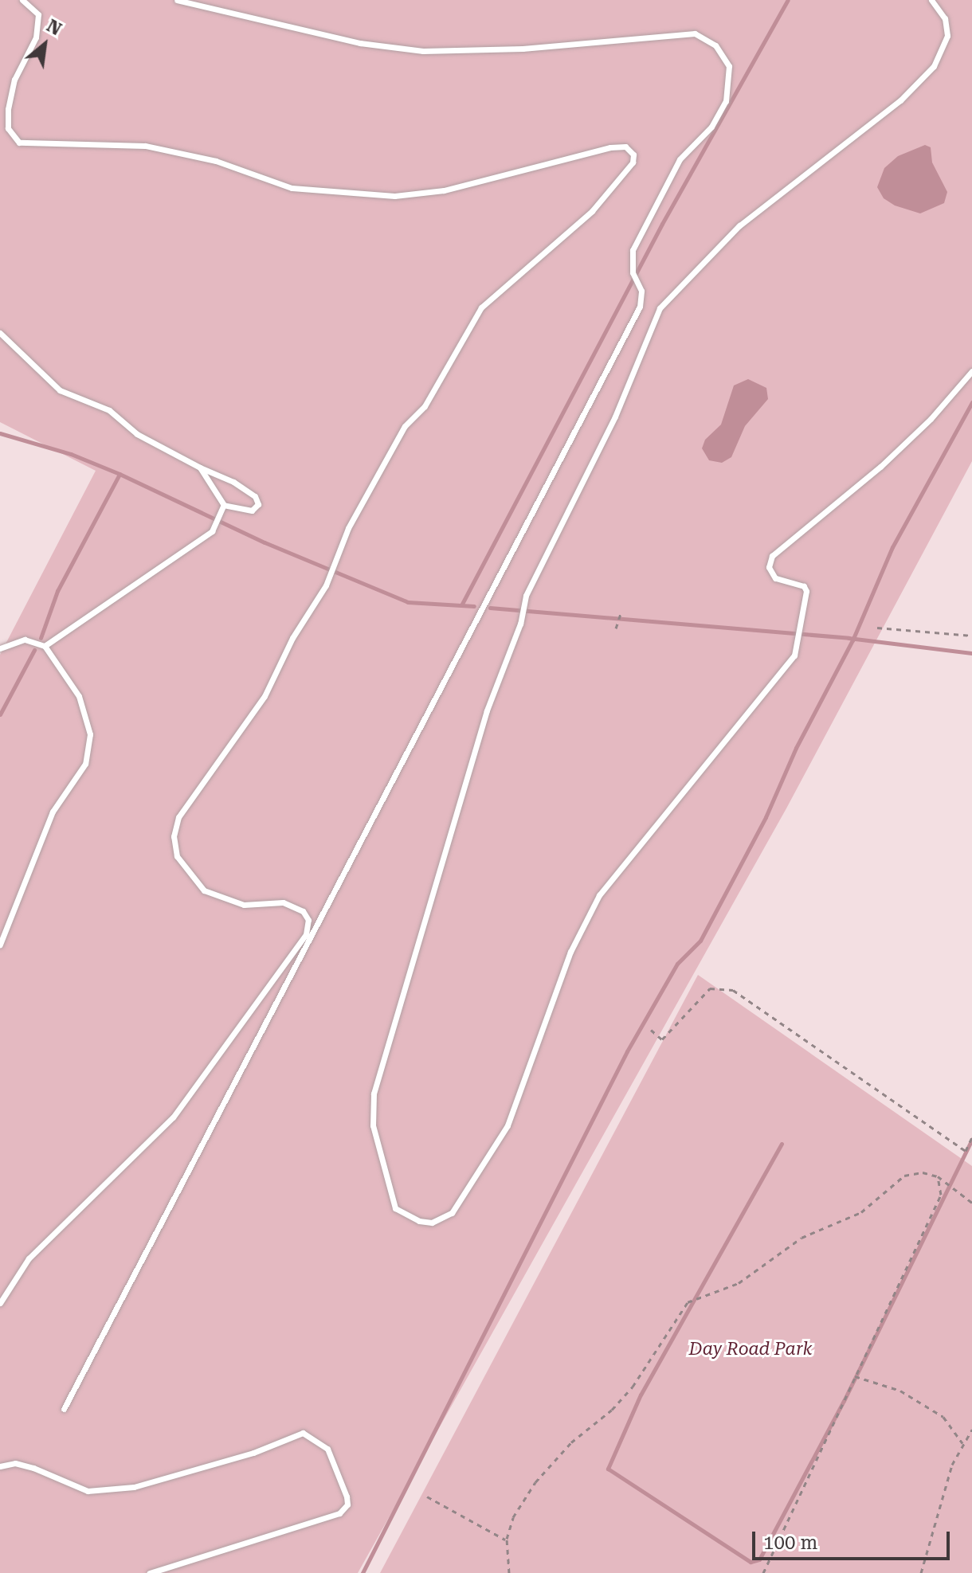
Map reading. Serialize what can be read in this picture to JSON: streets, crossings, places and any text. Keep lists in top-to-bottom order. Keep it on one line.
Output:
{"parks":["Day Road Park"],"scale_bar":"100 m","north":"top right"}
